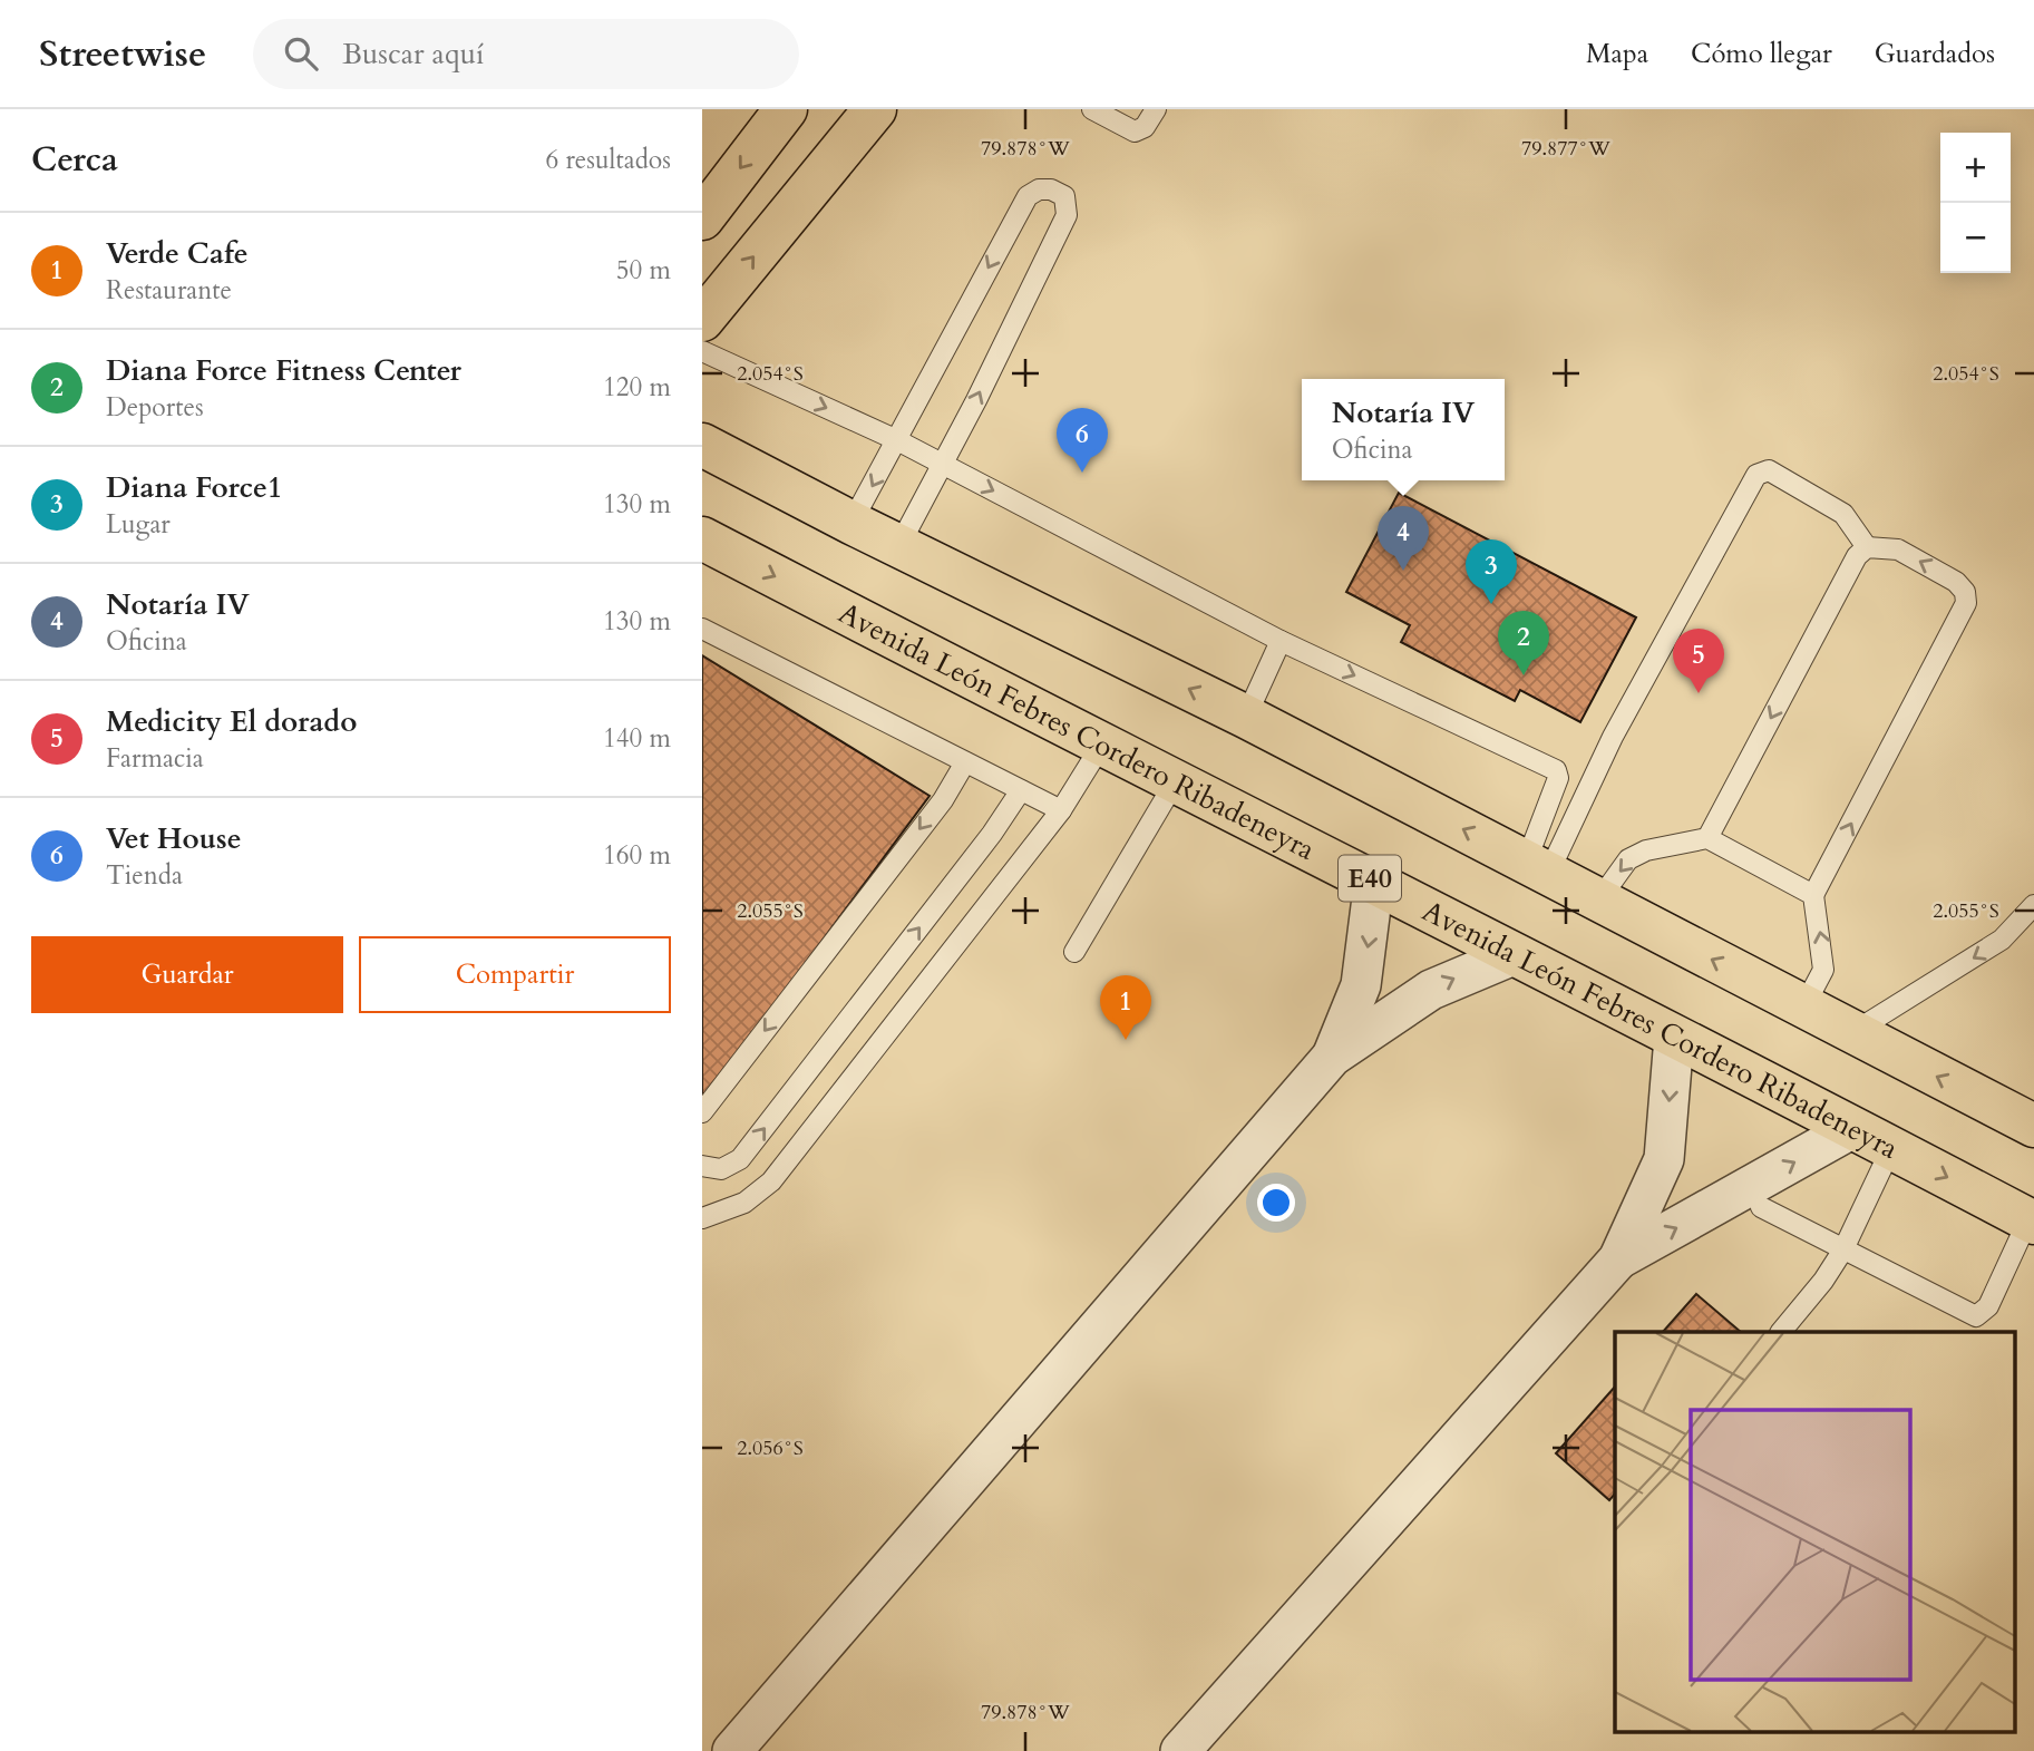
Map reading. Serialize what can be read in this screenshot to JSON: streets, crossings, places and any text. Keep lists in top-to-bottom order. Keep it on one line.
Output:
{"streets":{"main road":["Avenida León Febres Cordero Ribadeneyra","E40"]},"page":{"header":"Streetwise","search":"Buscar aquí","nav":["Mapa","Cómo llegar","Guardados"],"heading":["Cerca","6 resultados"],"map_buttons":["+","−"],"list":[{"mark":"1","name":"Verde Cafe","note":"Restaurante","value":"50 m"},{"mark":"2","name":"Diana Force Fitness Center","note":"Deportes","value":"120 m"},{"mark":"3","name":"Diana Force1","note":"Lugar","value":"130 m"},{"mark":"4","name":"Notaría IV","note":"Oficina","value":"130 m"},{"mark":"5","name":"Medicity El dorado","note":"Farmacia","value":"140 m"},{"mark":"6","name":"Vet House","note":"Tienda","value":"160 m"}],"popup":["Notaría IV","Oficina"],"pins":["6","4","3","2","5","1"],"buttons":["Guardar","Compartir"]},"coordinates":["79.878°W","79.877°W","2.054°S","2.055°S","2.056°S"]}
